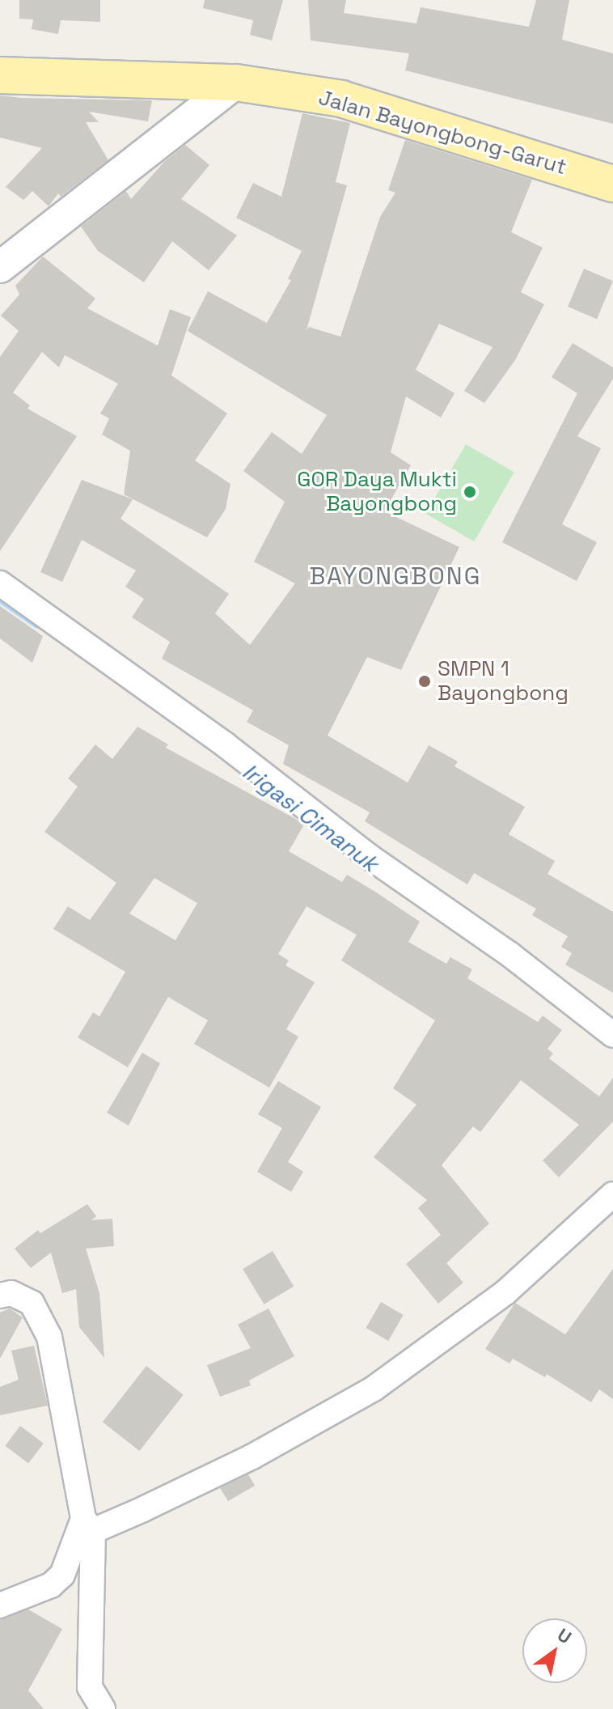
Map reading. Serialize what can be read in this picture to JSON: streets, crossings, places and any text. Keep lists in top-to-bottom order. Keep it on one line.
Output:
{"streets":{"main road":["Jalan Bayongbong-Garut"]},"districts":["BAYONGBONG"],"water":["Irigasi Cimanuk"],"places":["GOR Daya Mukti Bayongbong","SMPN 1 Bayongbong"],"north":"top right"}
